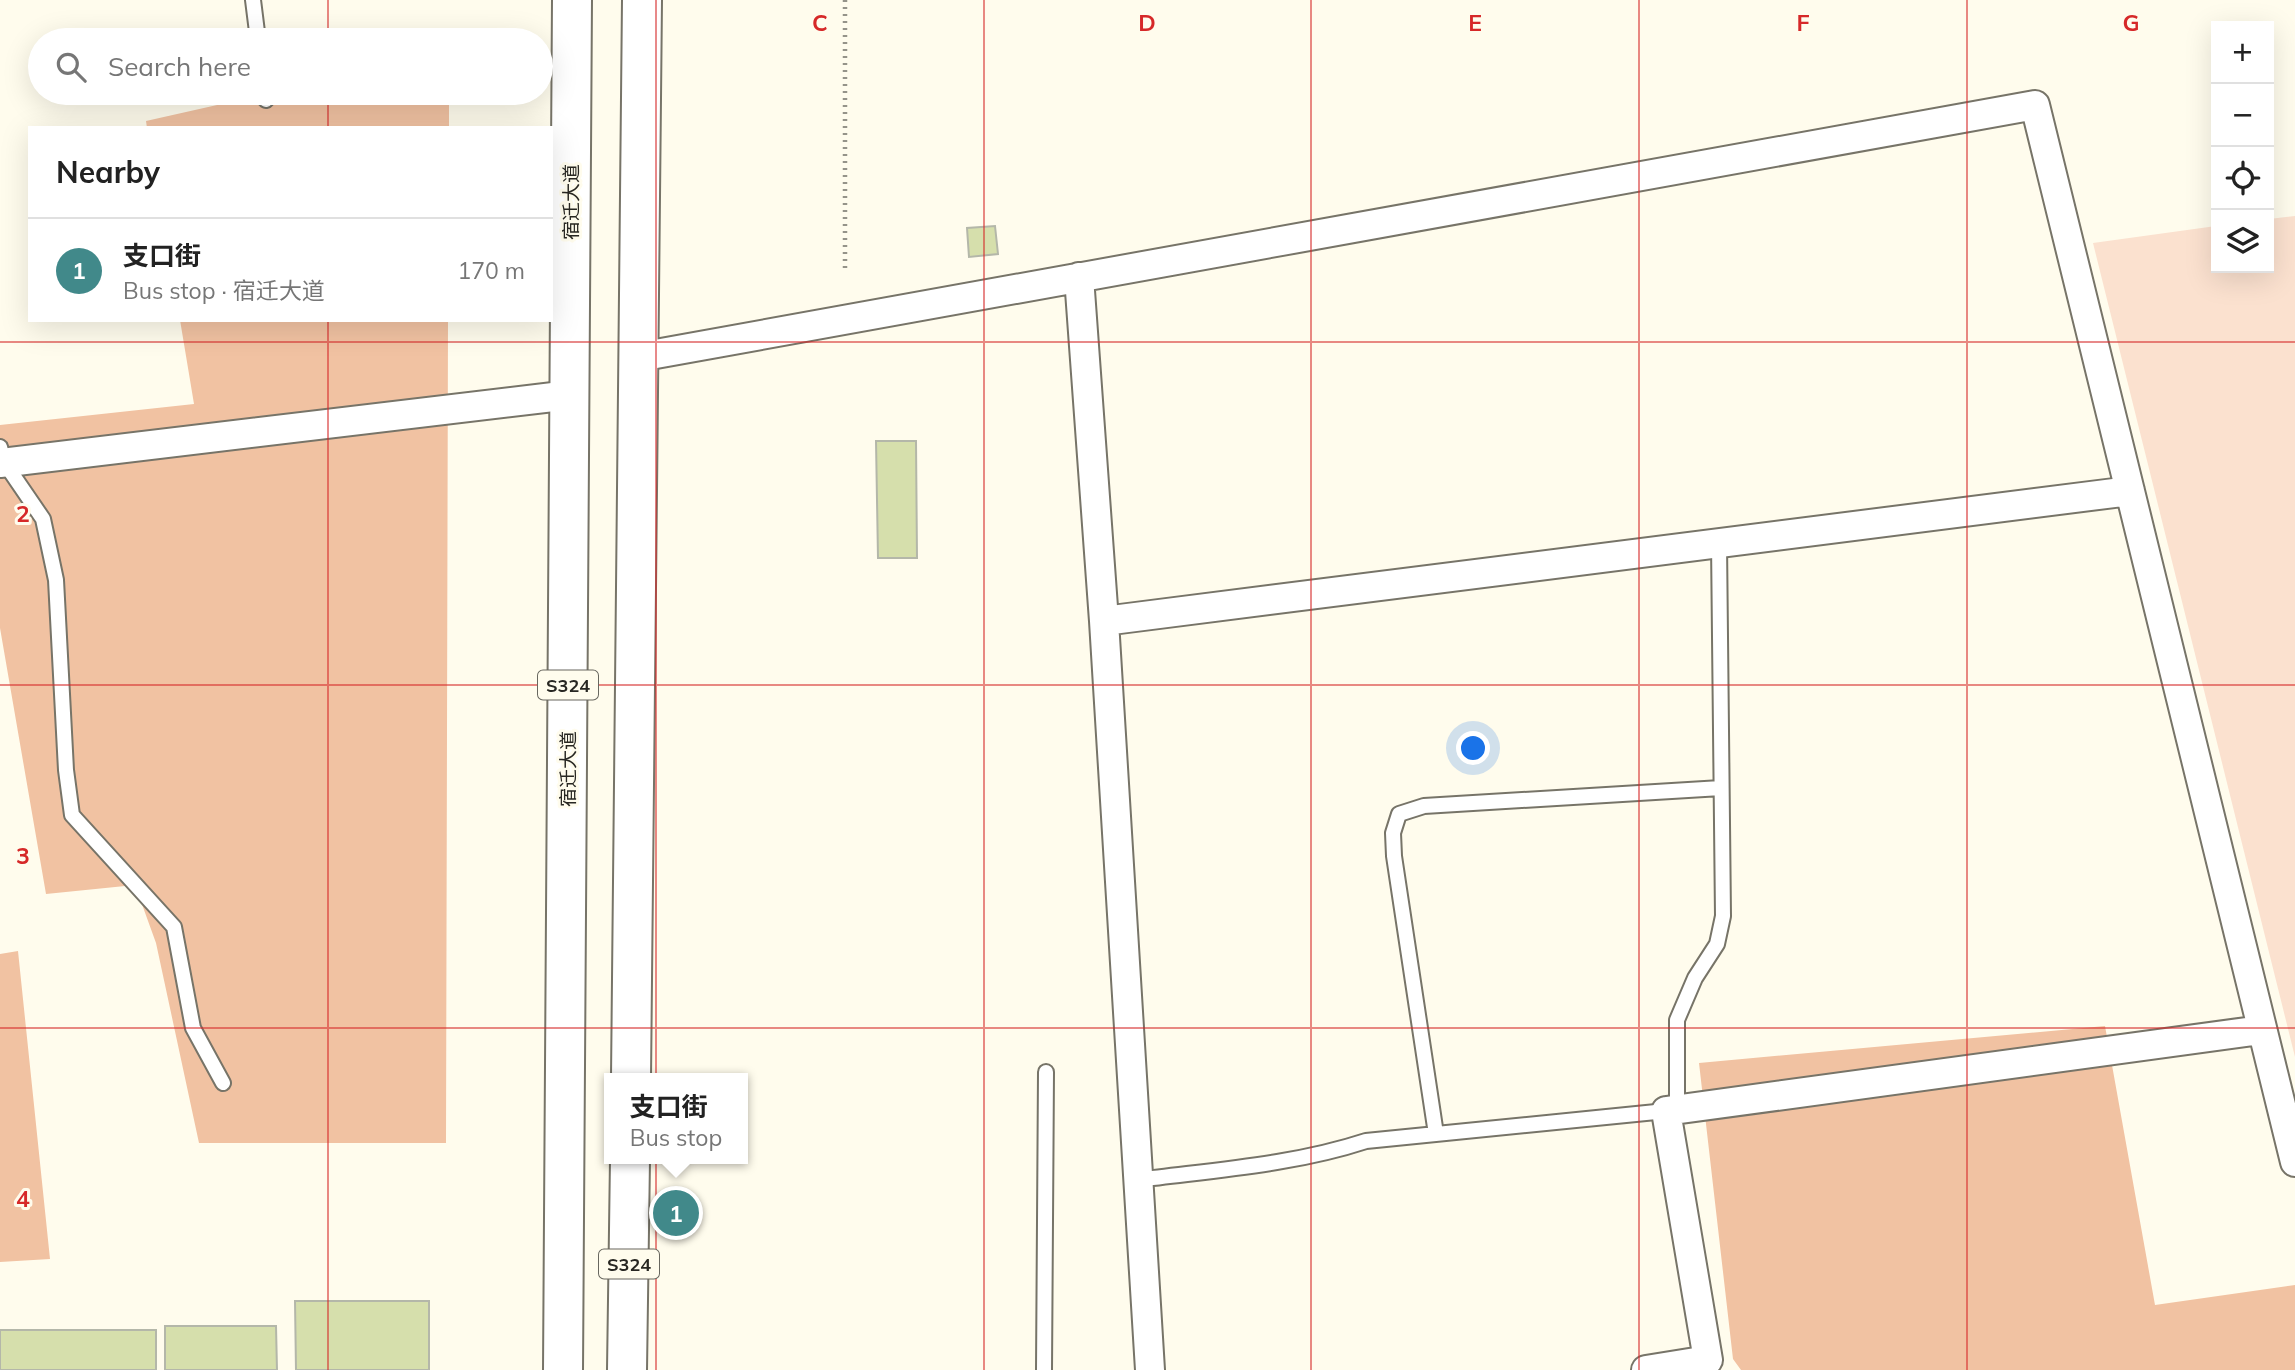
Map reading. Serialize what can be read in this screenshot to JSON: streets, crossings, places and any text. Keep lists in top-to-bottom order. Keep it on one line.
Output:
{"streets":{"main road":["宿迁大道","S324"]},"page":{"map_buttons":["+","−"],"search":"Search here","heading":"Nearby","list":[{"mark":"1","name":"支口街","note":"Bus stop · 宿迁大道","value":"170 m"}],"popup":["支口街","Bus stop"],"pins":"1"},"grid":{"columns":["C","D","E","F","G"],"rows":["2","3","4"]}}
